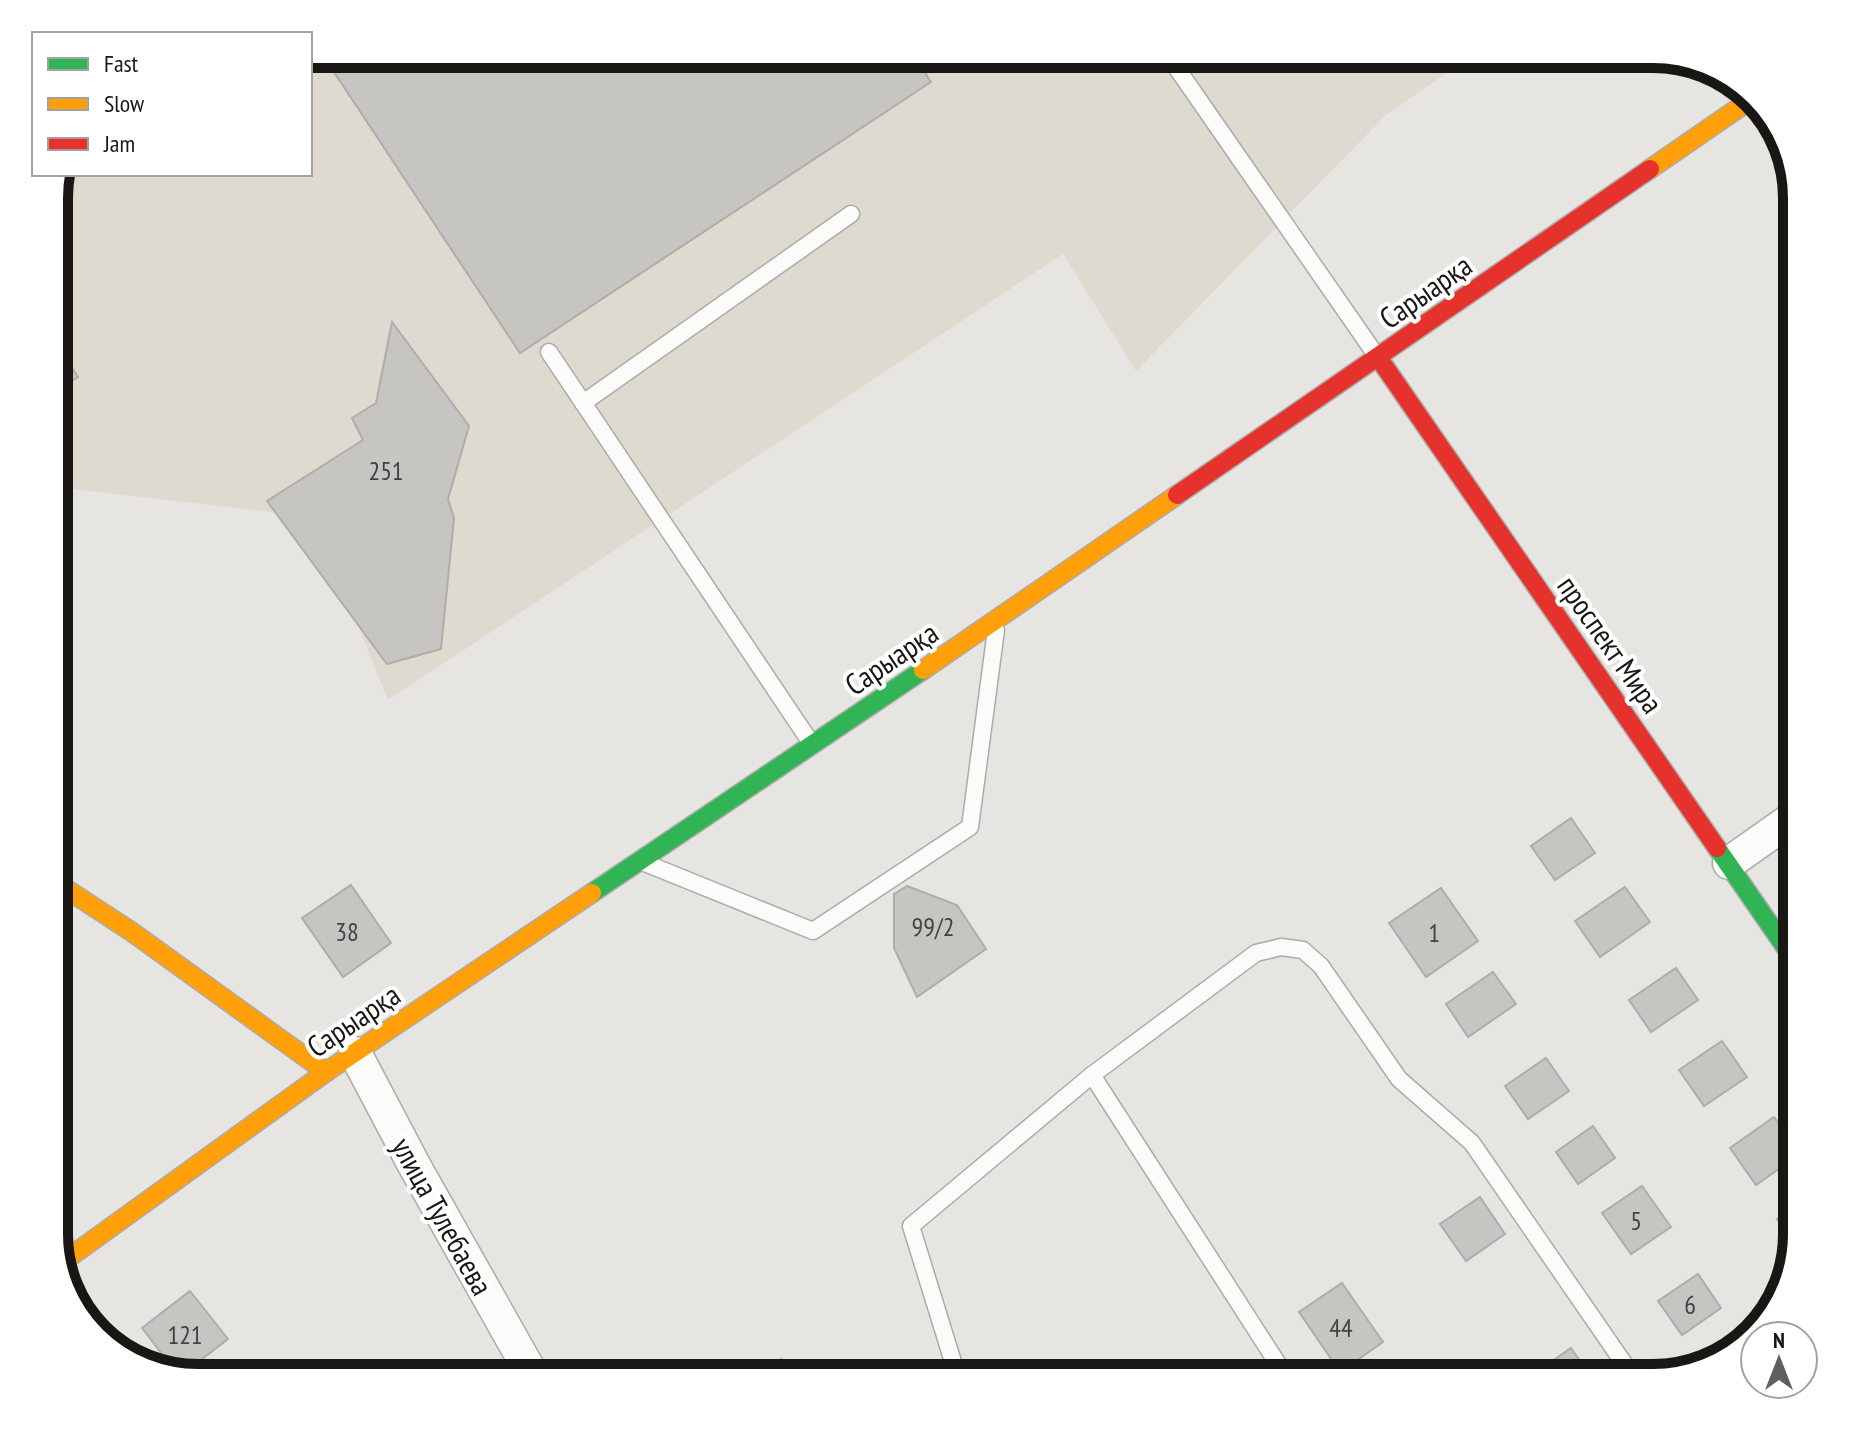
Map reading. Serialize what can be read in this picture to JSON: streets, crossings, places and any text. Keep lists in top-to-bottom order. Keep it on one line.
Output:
{"streets":{"main road":["Сарыарқа","проспект Мира"],"street":["улица Тулебаева"]},"crossings":[["Сарыарқа","проспект Мира"],["Сарыарқа","улица Тулебаева"]],"house_numbers":["251","99/2","38","1","5","6","44","121"],"legend":["Fast","Slow","Jam"],"north":"top"}
